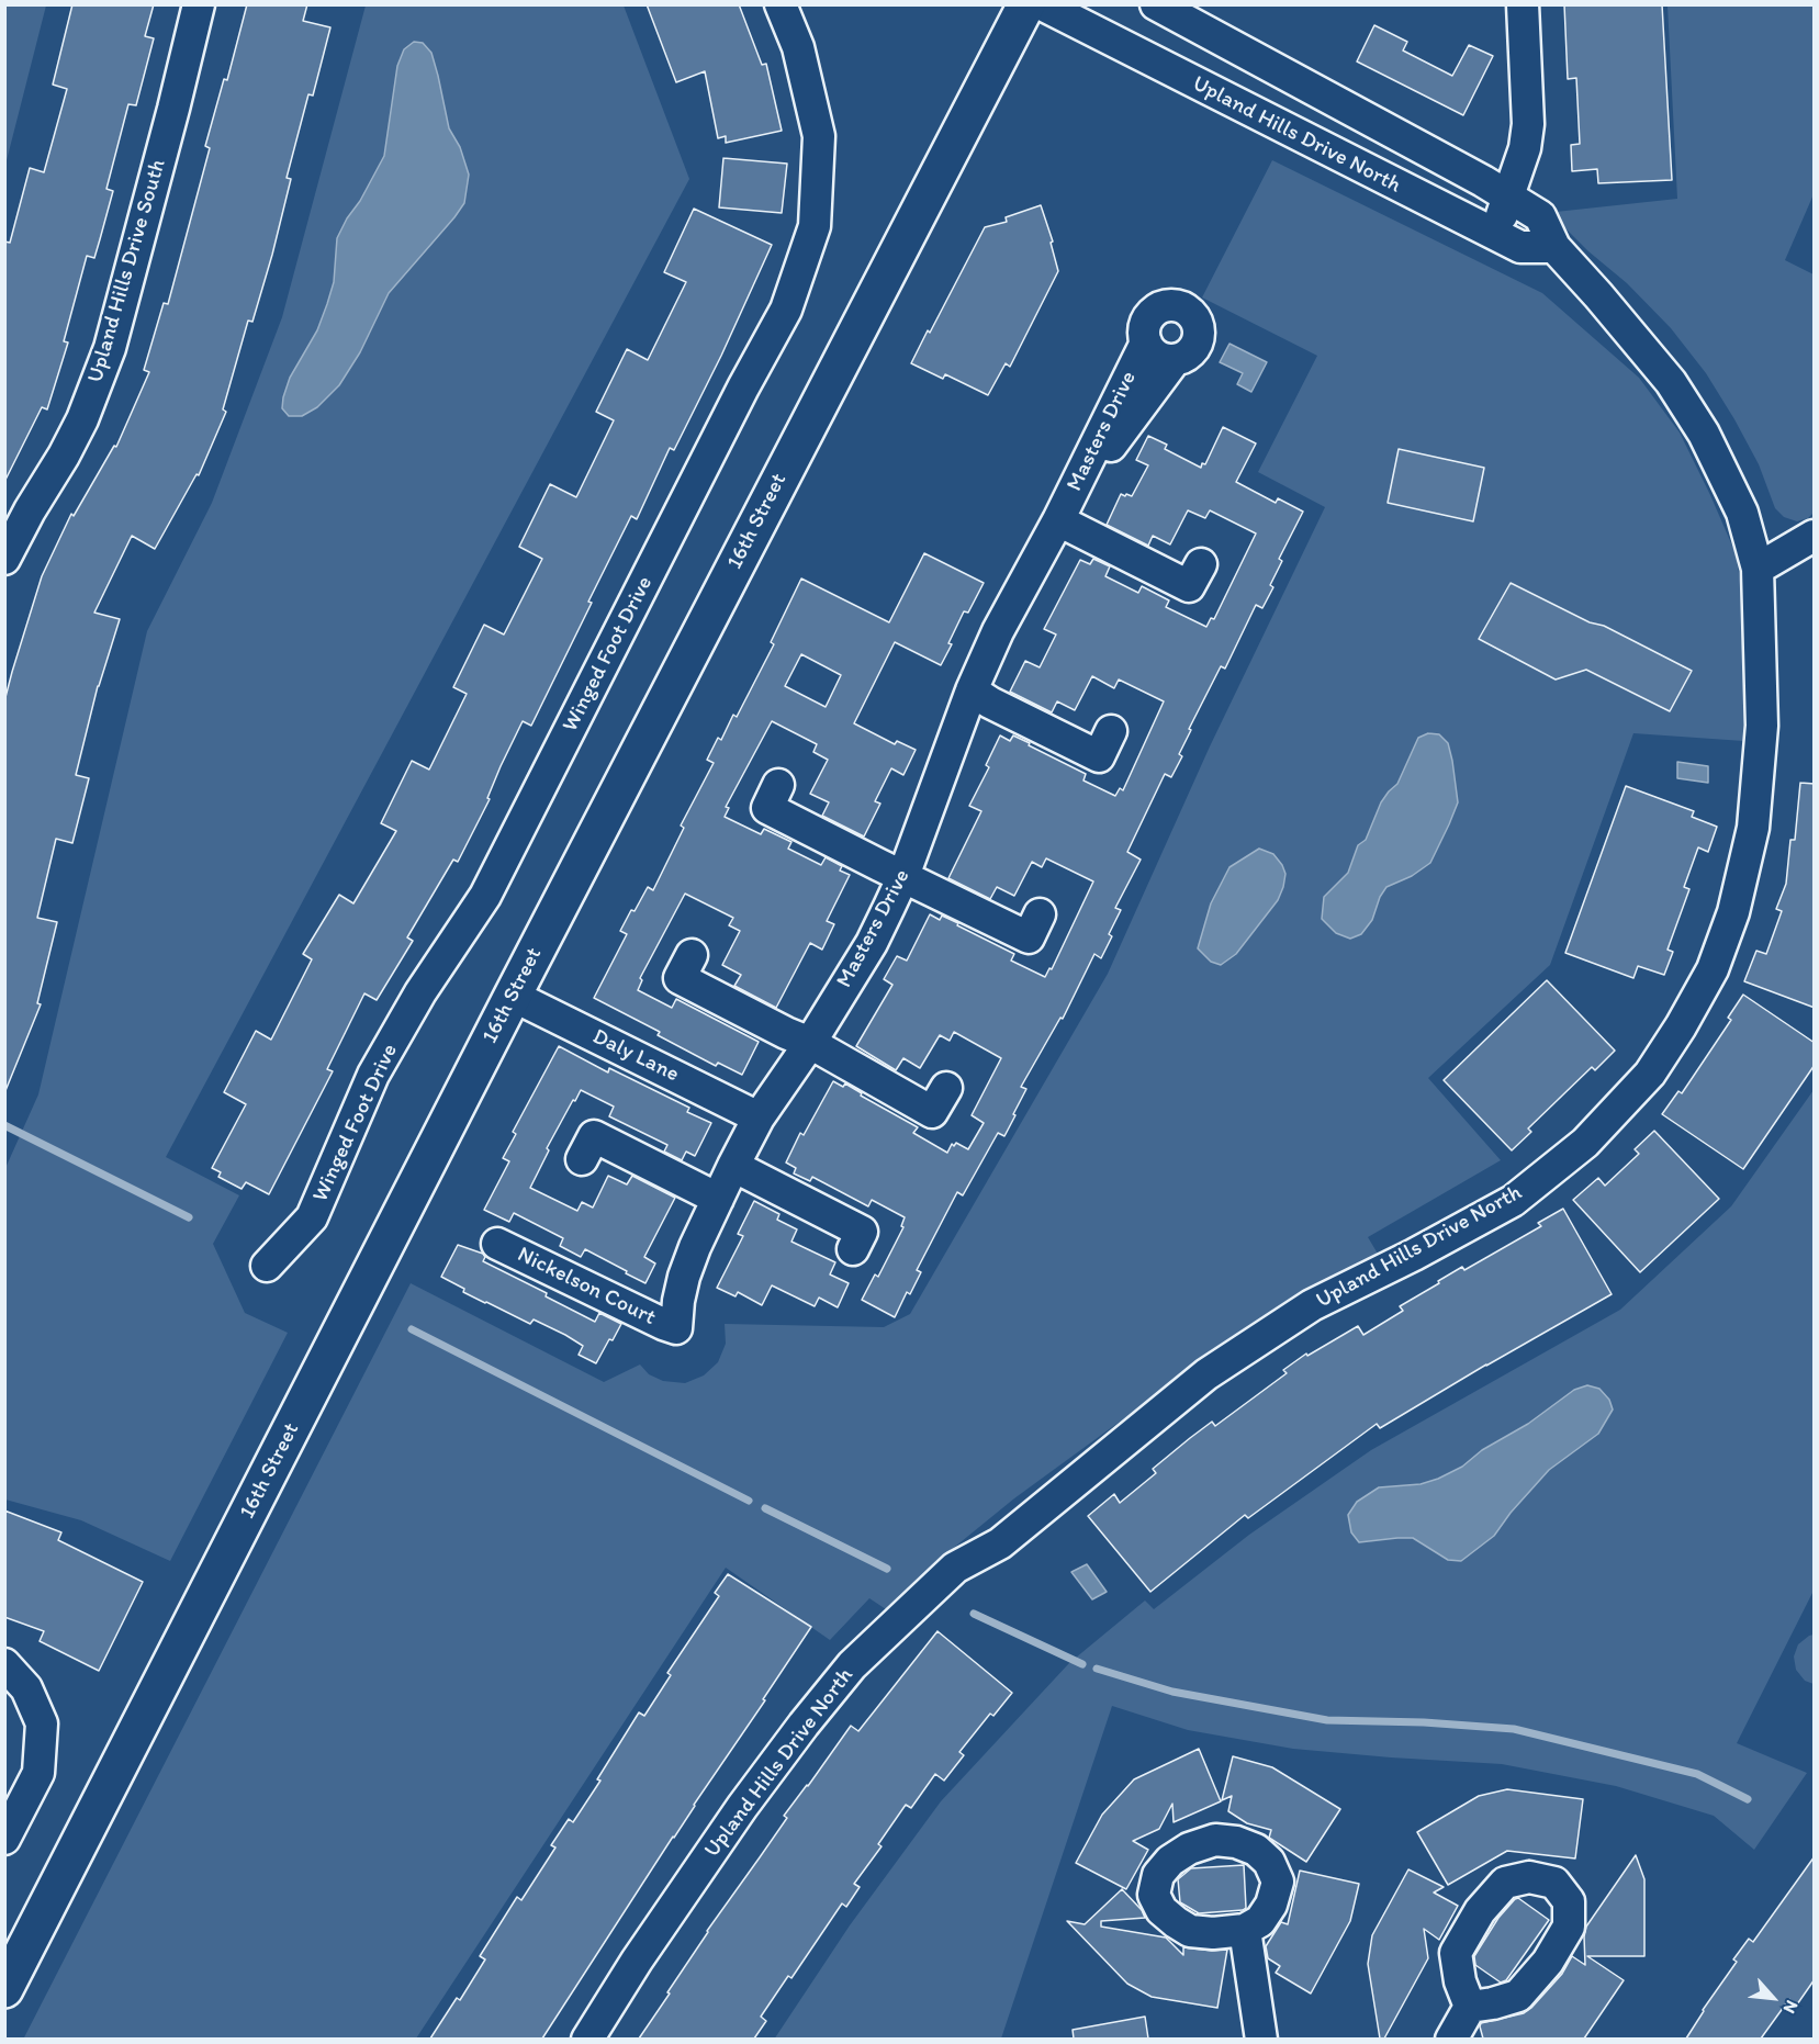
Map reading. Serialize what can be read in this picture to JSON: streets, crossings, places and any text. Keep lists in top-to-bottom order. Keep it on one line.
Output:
{"streets":{"main road":["16th Street"],"street":["Upland Hills Drive North","Upland Hills Drive South","Masters Drive","Winged Foot Drive","Daly Lane","Nickelson Court"]},"crossings":[["Masters Drive","Daly Lane"],["Masters Drive","Nickelson Court"],["16th Street","Daly Lane"]],"north":"bottom right"}
